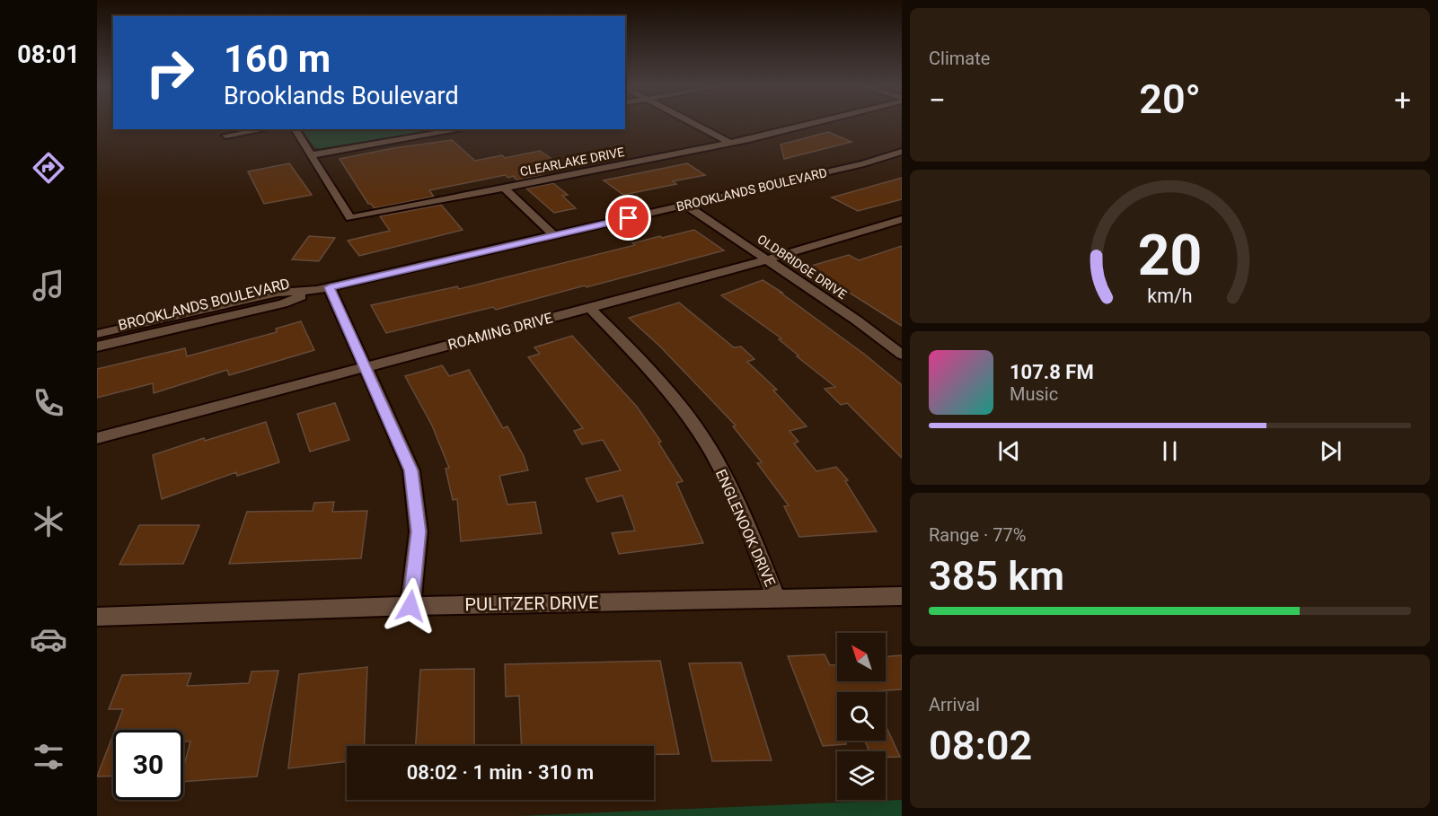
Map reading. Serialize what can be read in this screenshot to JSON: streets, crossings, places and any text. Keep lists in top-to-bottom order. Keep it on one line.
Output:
{"streets":{"street":["CLEARLAKE DRIVE","BROOKLANDS BOULEVARD","OLDBRIDGE DRIVE","ROAMING DRIVE","ENGLENOOK DRIVE","PULITZER DRIVE"]},"crossings":[["BROOKLANDS BOULEVARD","OLDBRIDGE DRIVE"],["OLDBRIDGE DRIVE","ROAMING DRIVE"],["ROAMING DRIVE","ENGLENOOK DRIVE"],["ENGLENOOK DRIVE","PULITZER DRIVE"]],"north":"top left","page":{"tabs":"08:01","tile":["Climate",["Range · 77%","385 km"],["Arrival","08:02"]],"turn":["160 m","Brooklands Boulevard"],"heat":["−","20°","+"],"song":["107.8 FM","Music"],"limit":"30","trip":"08:02 · 1 min · 310 m","gauge":["20","km/h"]}}
